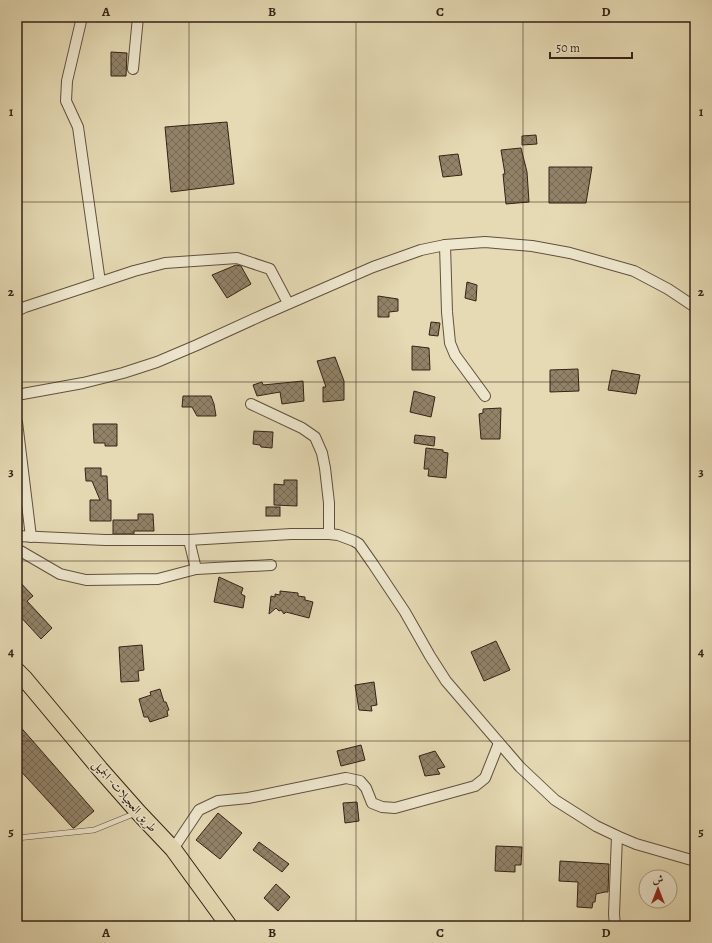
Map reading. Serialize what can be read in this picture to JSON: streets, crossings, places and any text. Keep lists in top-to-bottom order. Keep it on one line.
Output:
{"streets":{"main road":["طريق العجيلات- الجميل"]},"scale_bar":"50 m","north":"top","grid":{"columns":["A","B","C","D"],"rows":["1","2","3","4","5"]}}
